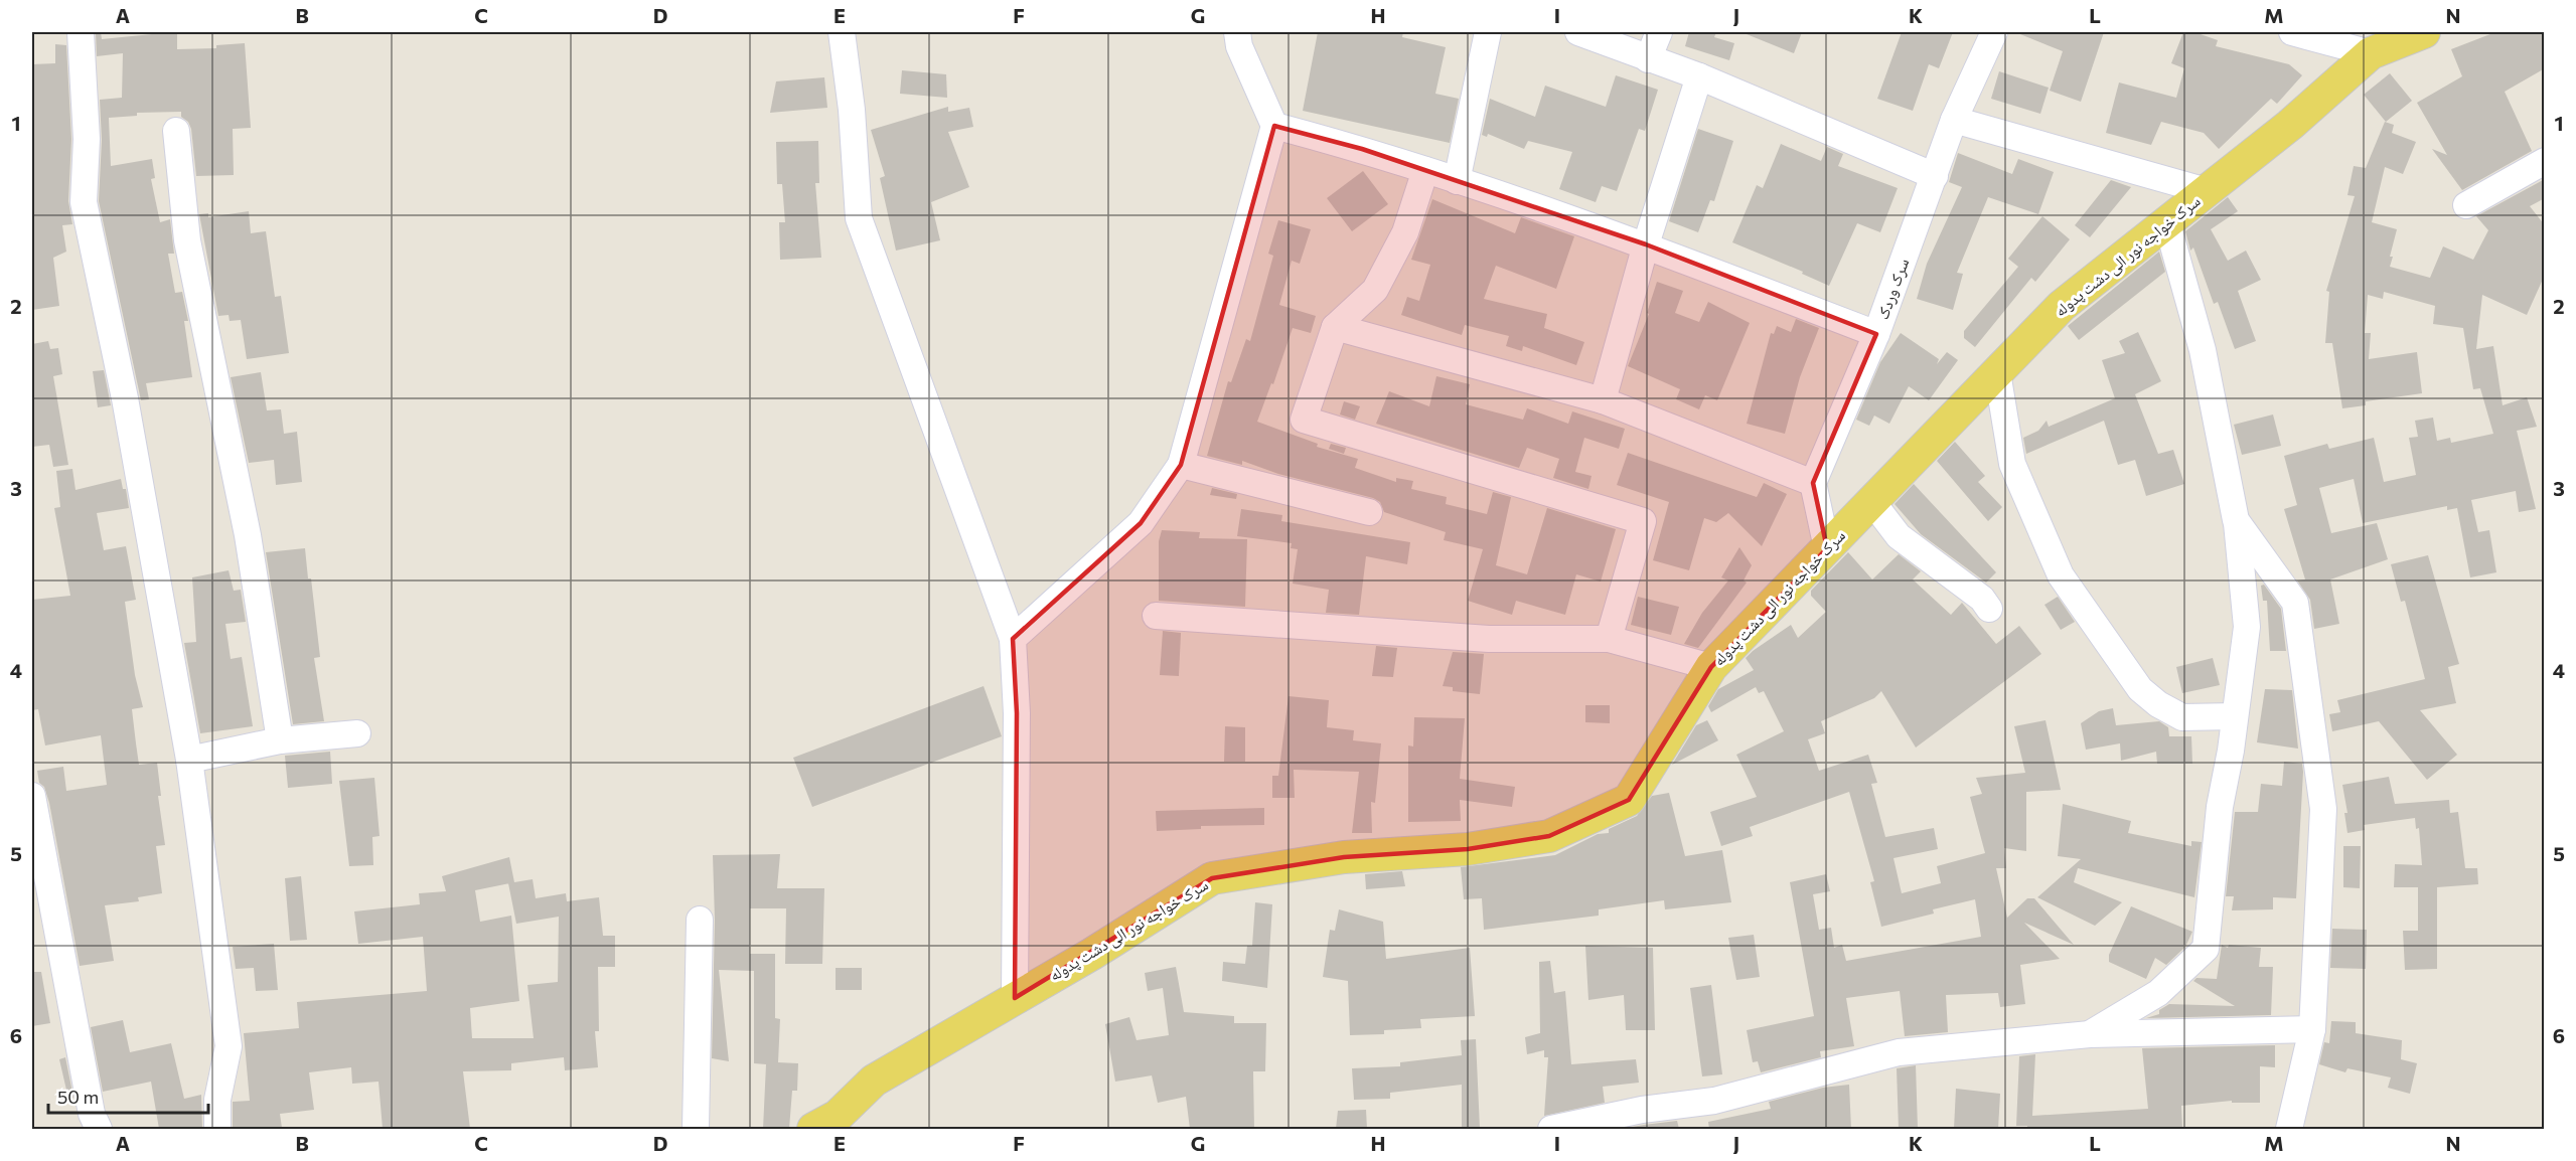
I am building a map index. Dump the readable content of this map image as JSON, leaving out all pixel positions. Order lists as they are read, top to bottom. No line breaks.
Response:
{"streets":{"main road":["سرک خواجه نور الی دشت پدوله"],"street":["سرک وردک"]},"scale_bar":"50 m","grid":{"columns":["A","B","C","D","E","F","G","H","I","J","K","L","M","N"],"rows":["1","2","3","4","5","6"]}}
